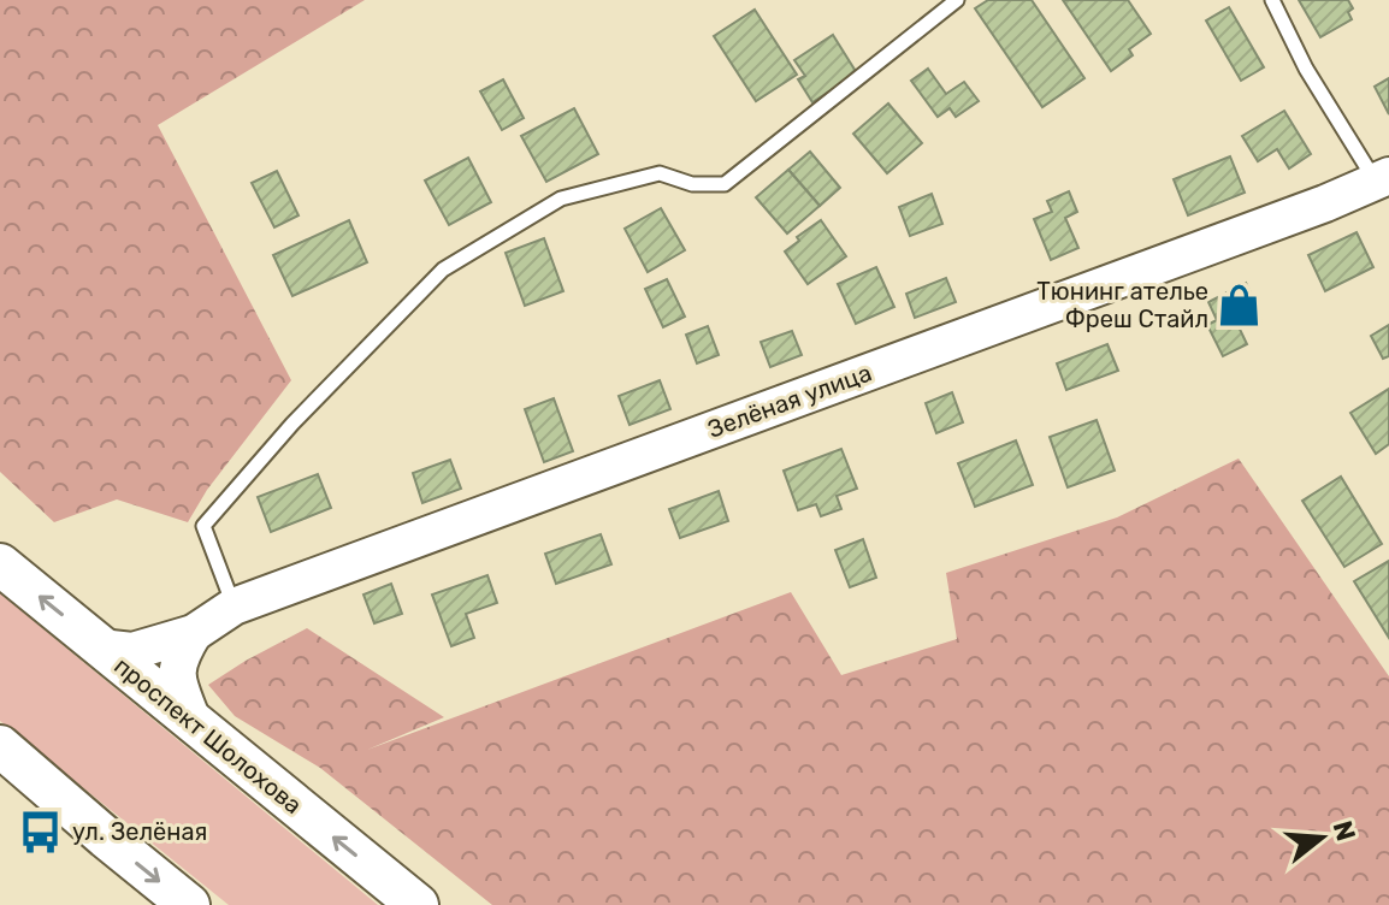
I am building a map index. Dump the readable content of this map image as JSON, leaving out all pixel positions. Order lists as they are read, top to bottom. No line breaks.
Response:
{"streets":{"main road":["проспект Шолохова"],"street":["Зелёная улица"]},"crossings":[["Зелёная улица","проспект Шолохова"]],"one_way":["проспект Шолохова"],"places":{"shop":["Тюнинг ателье Фреш Стайл"],"bus stop":["ул. Зелёная"]},"north":"right"}
